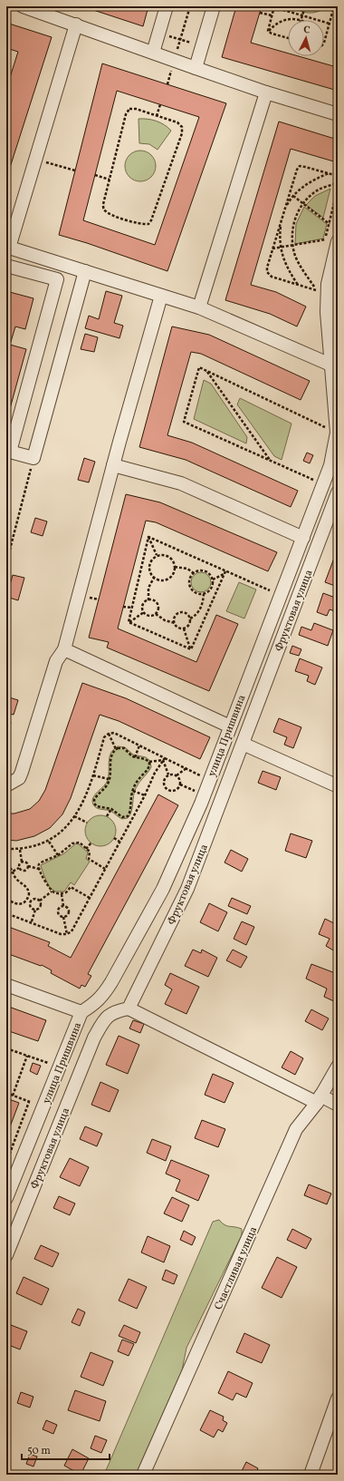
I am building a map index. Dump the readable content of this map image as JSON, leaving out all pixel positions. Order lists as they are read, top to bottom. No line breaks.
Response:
{"streets":{"street":["Фруктовая улица","улица Пришвина","Счастливая улица"]},"scale_bar":"50 m","north":"top"}
